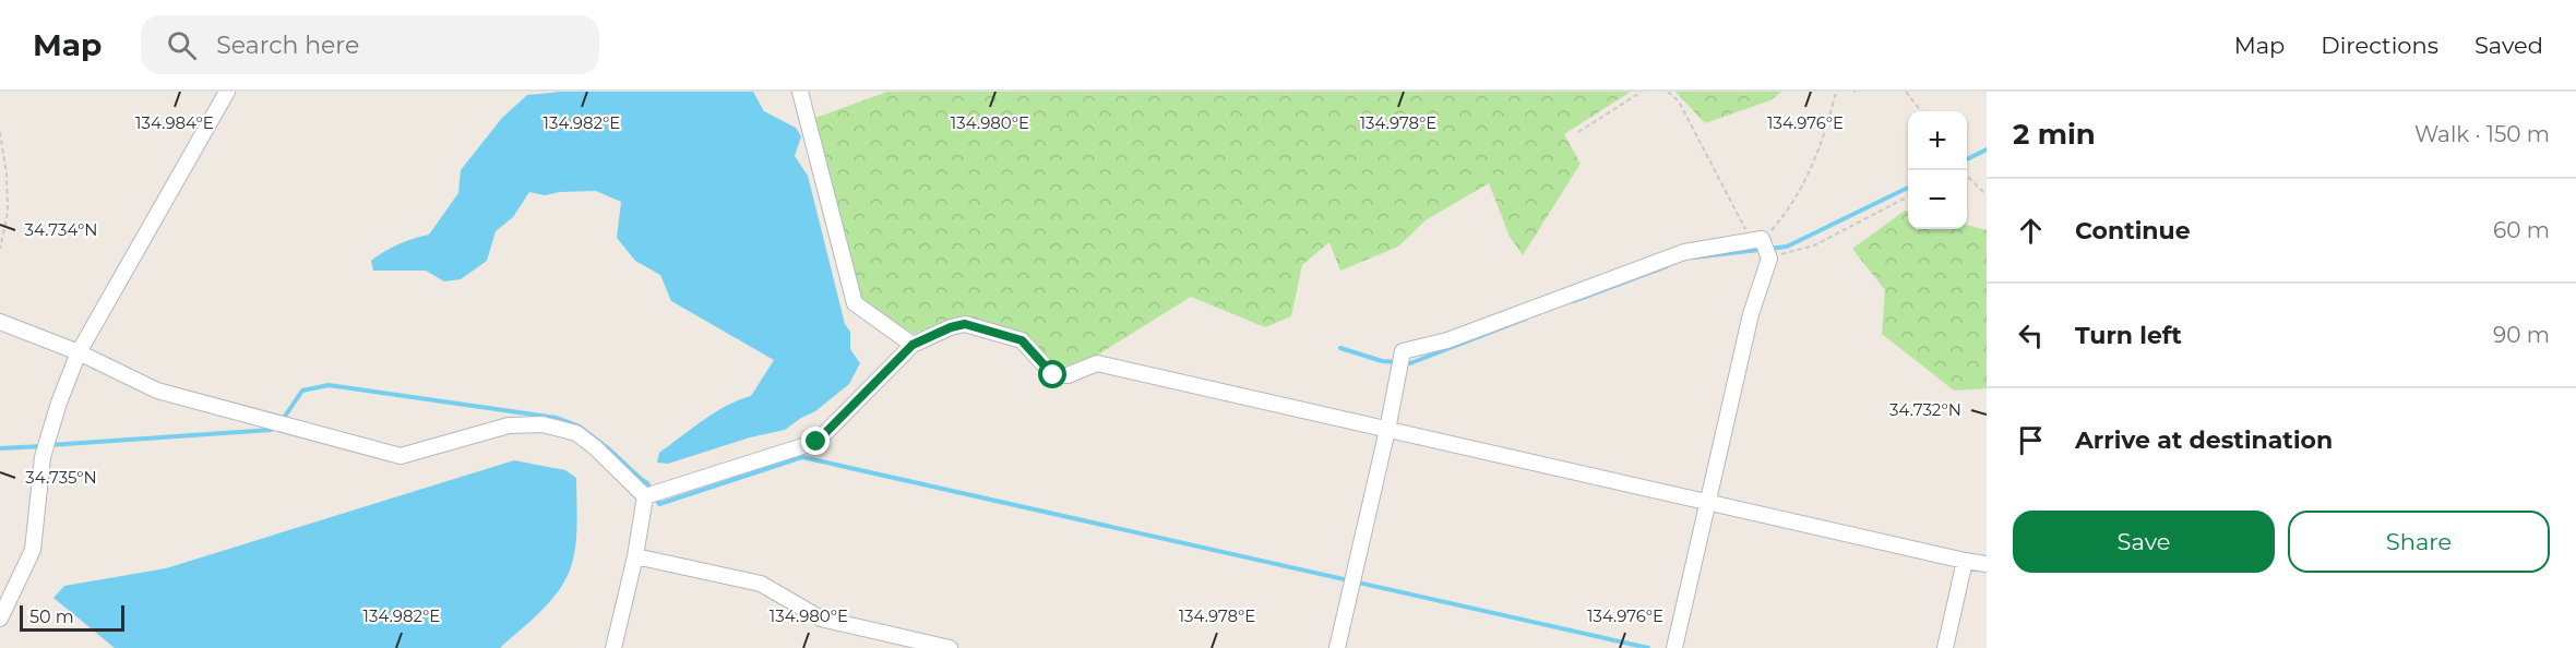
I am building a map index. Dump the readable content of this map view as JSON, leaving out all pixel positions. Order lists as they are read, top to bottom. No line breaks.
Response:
{"scale_bar":"50 m","page":{"header":"Map","search":"Search here","nav":["Map","Directions","Saved"],"heading":["2 min","Walk · 150 m"],"map_buttons":["+","−"],"list":[["Continue","60 m"],["Turn left","90 m"],"Arrive at destination"],"buttons":["Save","Share"],"scale":"50 m"},"coordinates":["134.984°E","134.978°E","134.982°E","134.980°E","134.976°E","34.734°N","34.732°N","34.735°N"]}
